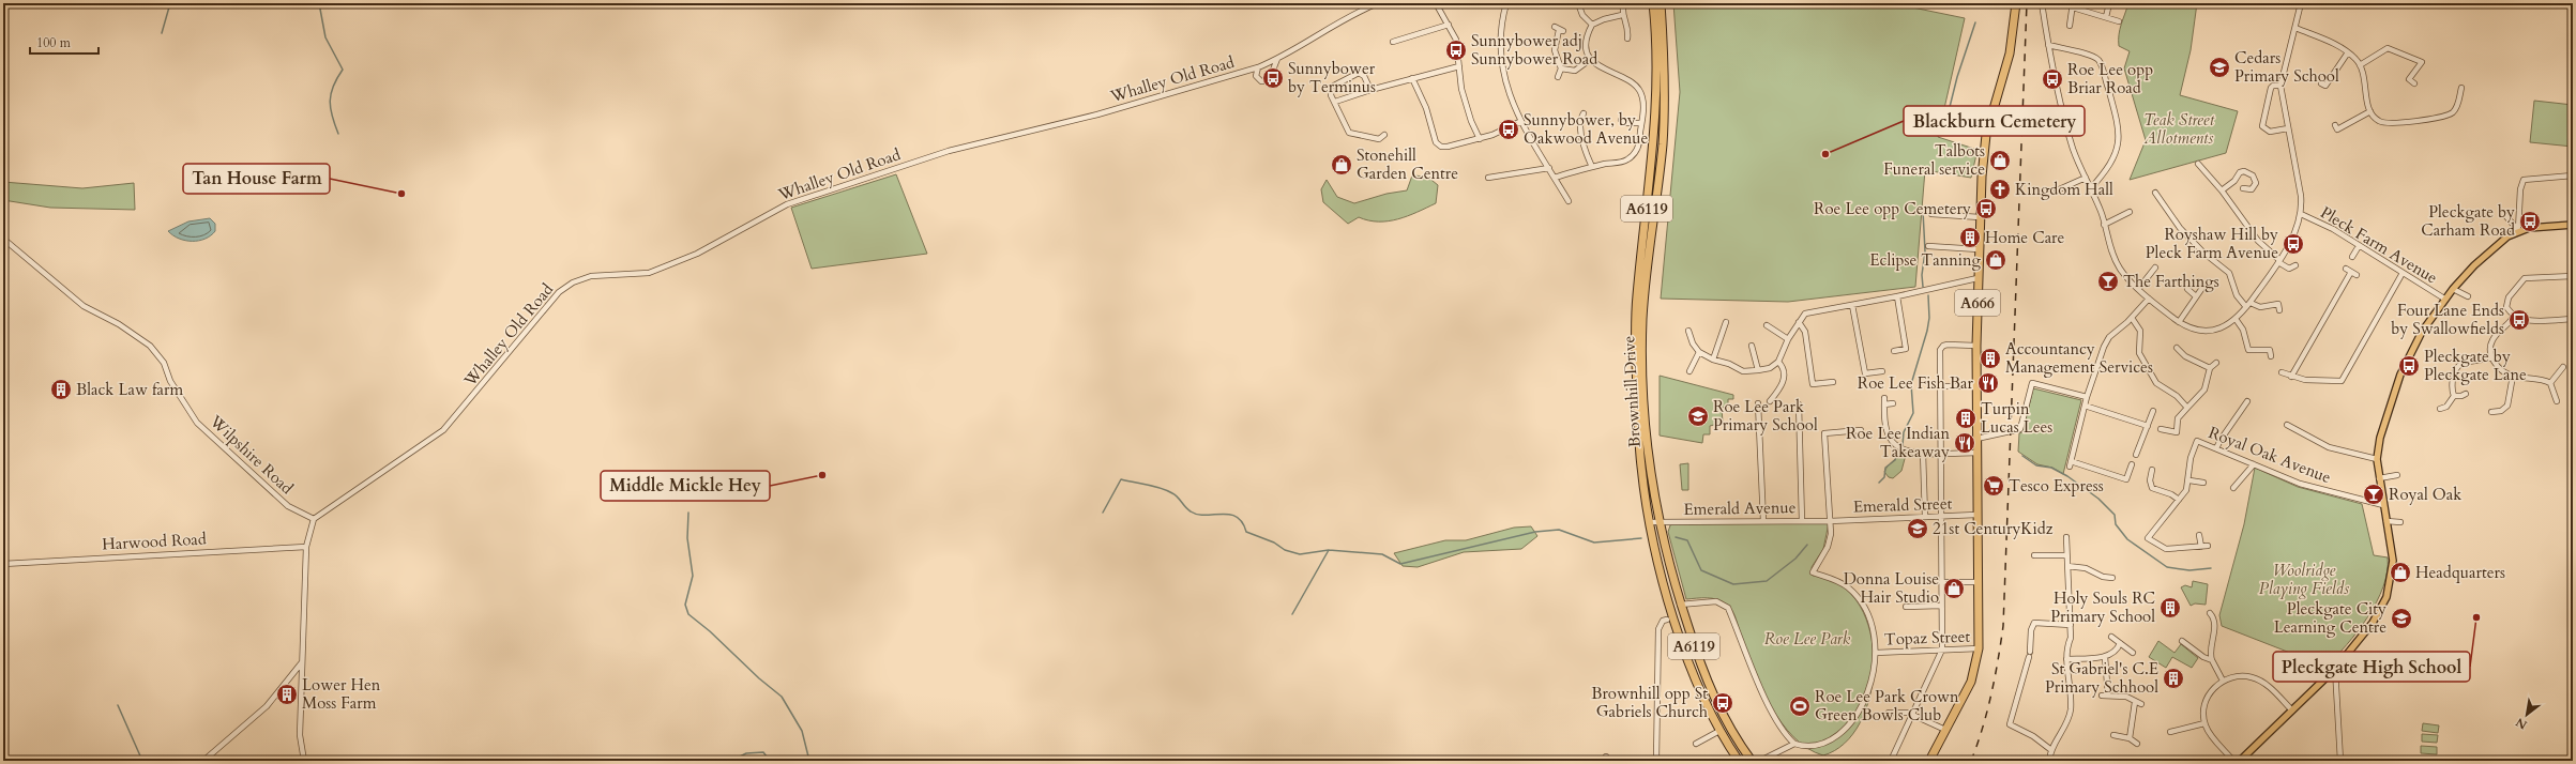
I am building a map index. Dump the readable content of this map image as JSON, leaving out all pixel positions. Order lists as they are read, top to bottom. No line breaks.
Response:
{"streets":{"highway":["A6119","A666","Brownhill Drive"],"street":["Whalley Old Road","Pleck Farm Avenue","Wilpshire Road","Royal Oak Avenue","Emerald Street","Emerald Avenue","Harwood Road","Topaz Street"]},"crossings":[["Whalley Old Road","Wilpshire Road"],["A666","Emerald Street"],["A666","Topaz Street"],["Brownhill Drive","Emerald Avenue"],["Emerald Street","Emerald Avenue"]],"parks":["Teak Street Allotments","Woolridge Playing Fields","Roe Lee Park"],"places":{"bus stop":["Sunnybower adj Sunnybower Road","Sunnybower by Terminus","Roe Lee opp Briar Road","Sunnybower, by Oakwood Avenue","Roe Lee opp Cemetery","Pleckgate by Carham Road","Royshaw Hill by Pleck Farm Avenue","Four Lane Ends by Swallowfields","Pleckgate by Pleckgate Lane","Brownhill opp St Gabriels Church"],"school or university":["Cedars Primary School","Roe Lee Park Primary School","21st CenturyKidz","Pleckgate City Learning Centre"],"other":["Blackburn Cemetery","Tan House Farm","Middle Mickle Hey","Pleckgate High School"],"shop":["Talbots Funeral service","Stonehill Garden Centre","Eclipse Tanning","Headquarters","Donna Louise Hair Studio"],"church":["Kingdom Hall"],"building":["Home Care","Accountancy Management Services","Black Law farm","Turpin Lucas Lees","Holy Souls RC Primary School","St Gabriel's C.E Primary Schhool","Lower Hen Moss Farm"],"bar":["The Farthings","Royal Oak"],"restaurant":["Roe Lee Fish Bar","Roe Lee Indian Takeaway"],"supermarket":["Tesco Express"],"sports":["Roe Lee Park Crown Green Bowls Club"]},"scale_bar":"100 m","north":"bottom left"}
